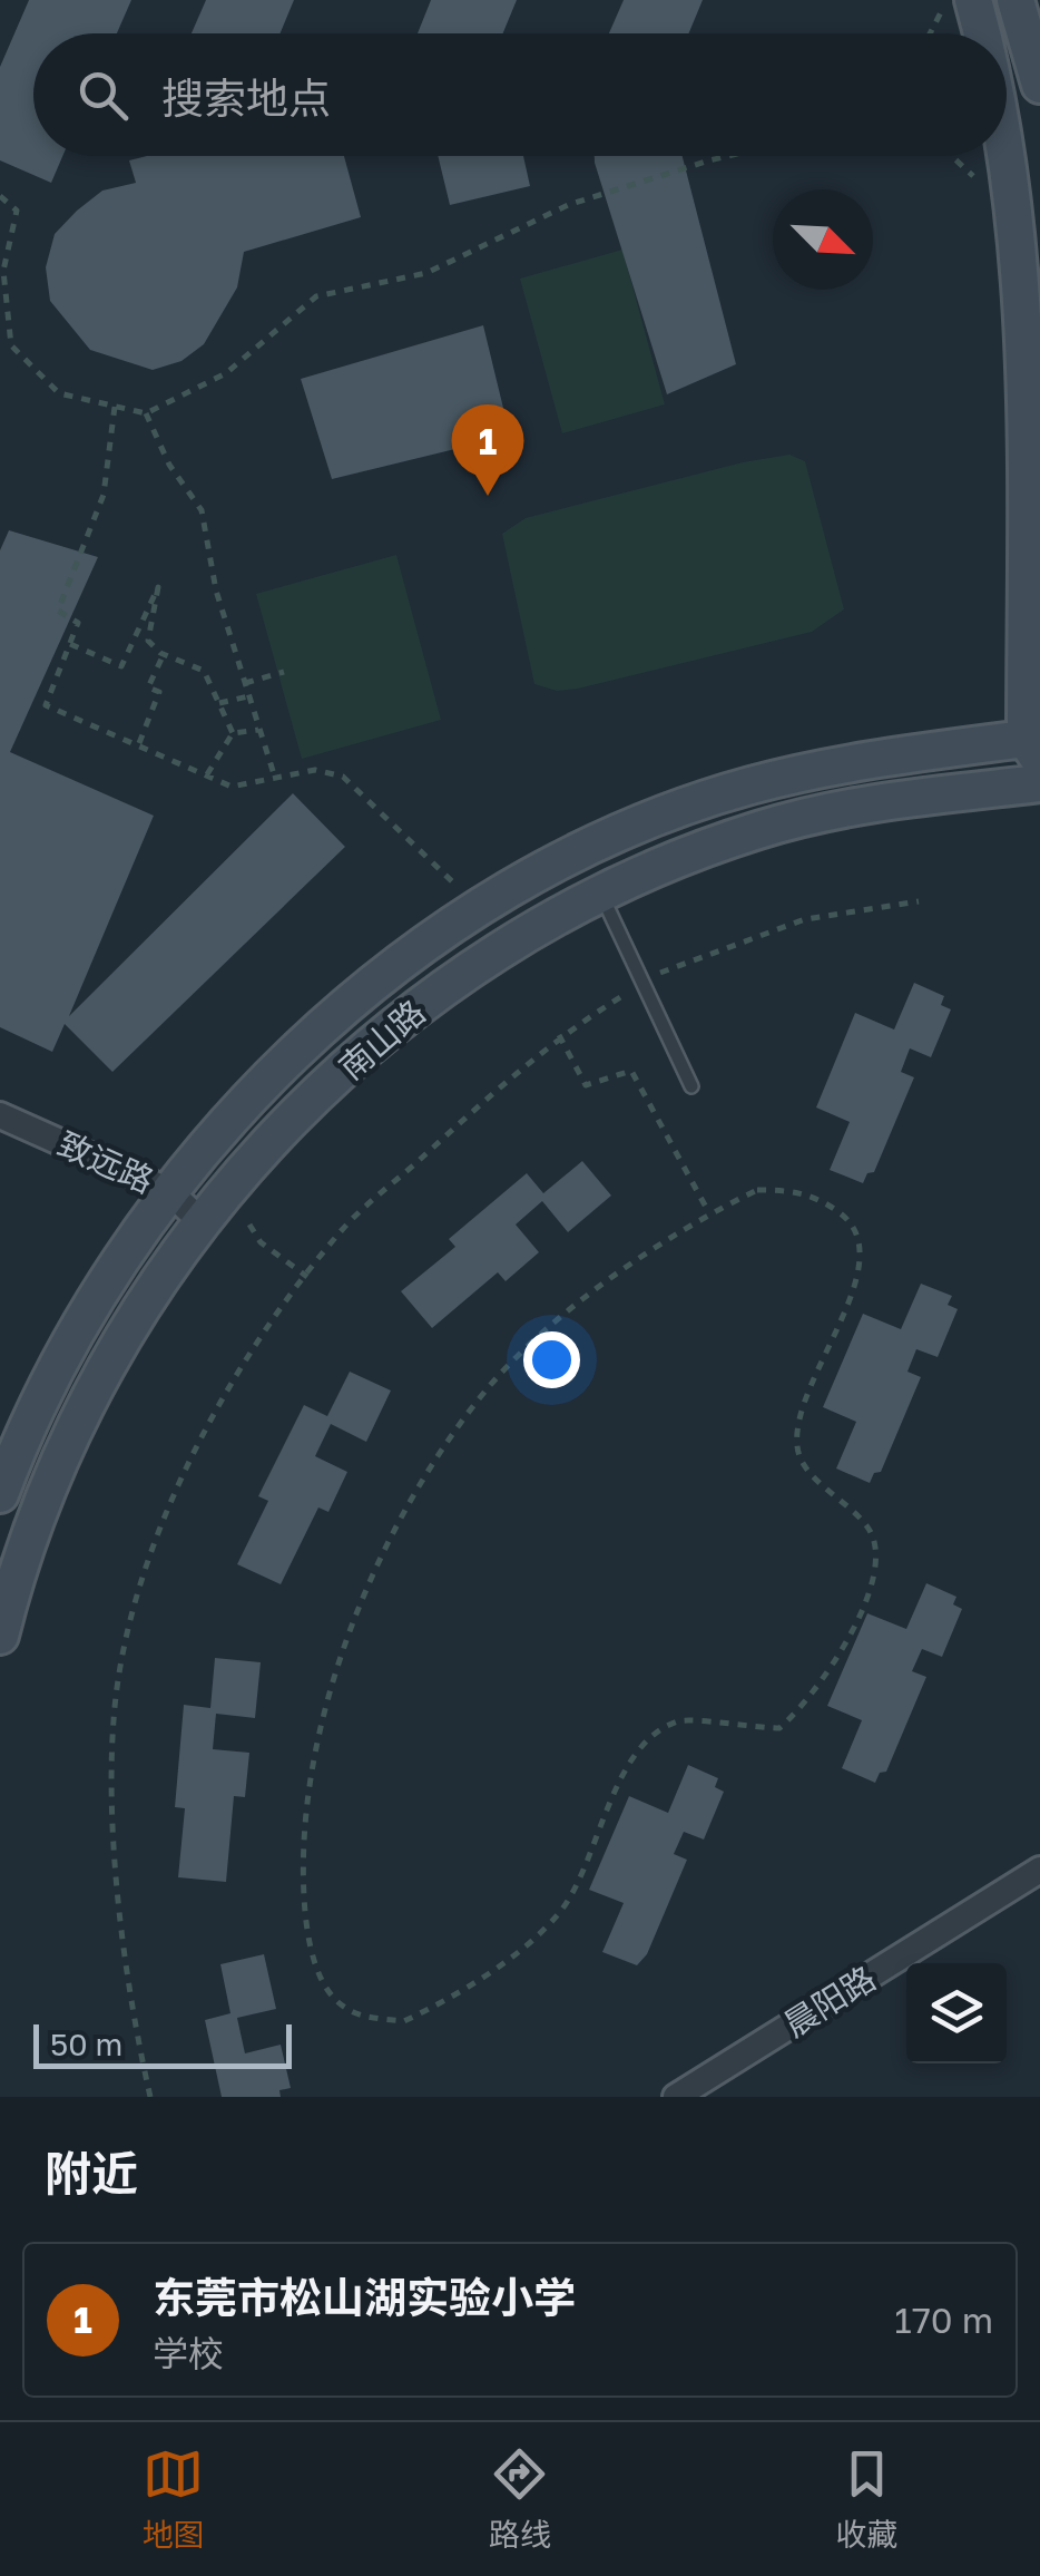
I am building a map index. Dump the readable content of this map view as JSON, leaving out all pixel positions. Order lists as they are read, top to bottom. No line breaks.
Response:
{"streets":{"main road":["南山路"],"street":["致远路","晨阳路"]},"crossings":[["南山路","致远路"]],"scale_bar":"50 m","north":"bottom right","page":{"search":"搜索地点","pins":"1","scale":"50 m","heading":"附近","list":[{"mark":"1","name":"东莞市松山湖实验小学","note":"学校","value":"170 m"}],"nav":["地图","路线","收藏"]}}
